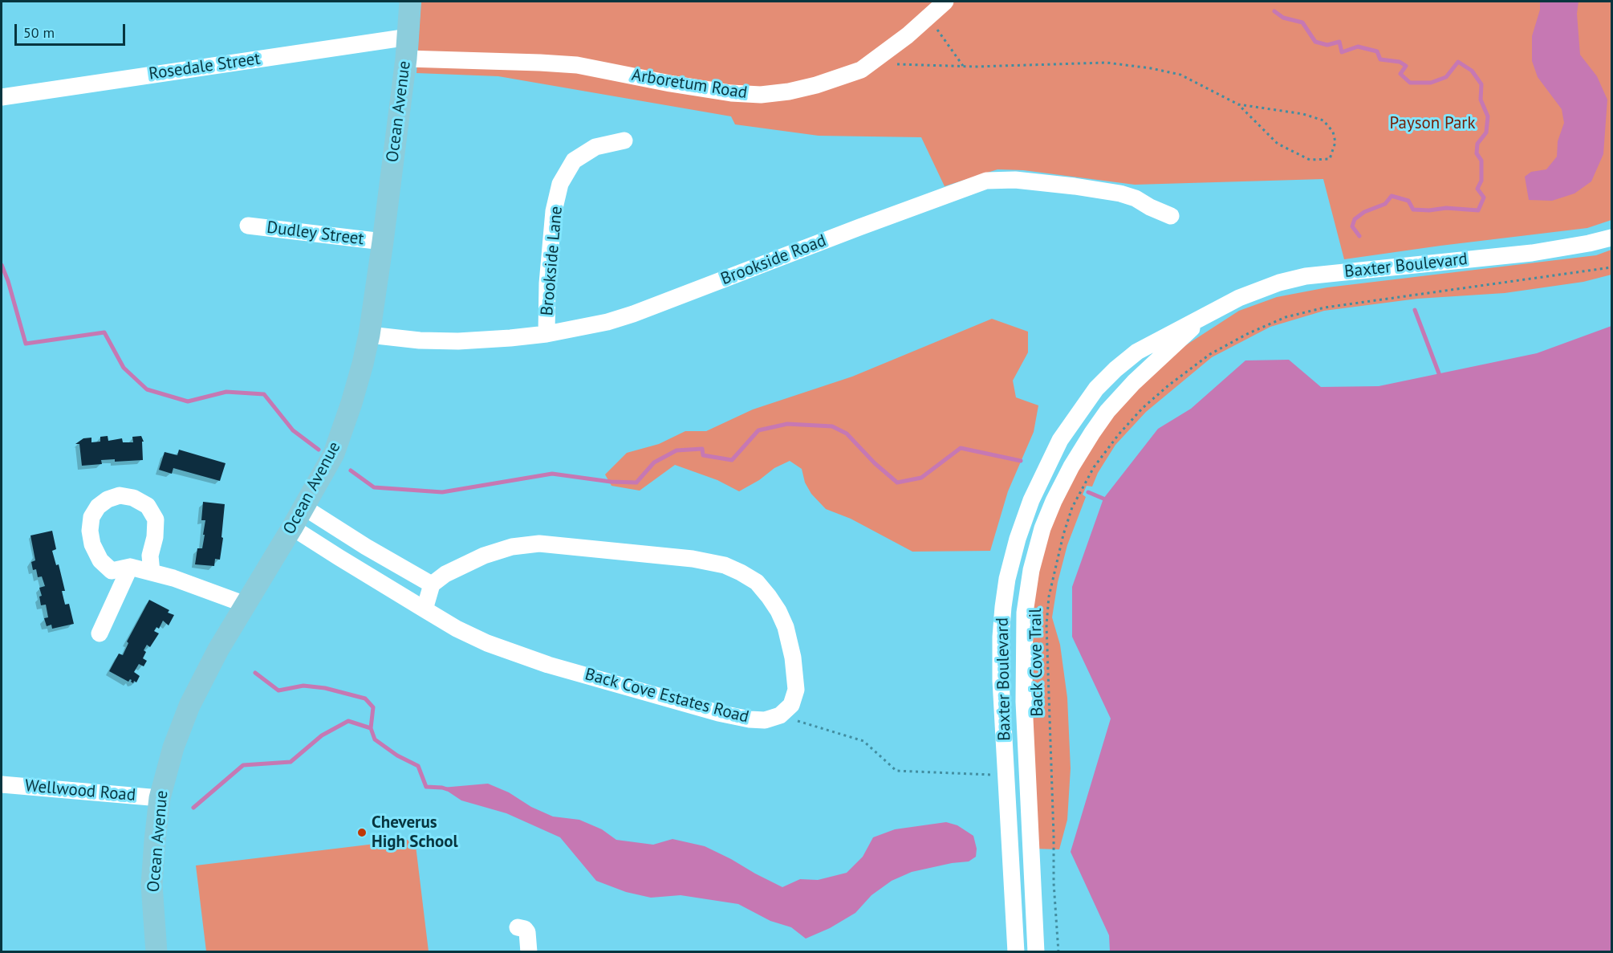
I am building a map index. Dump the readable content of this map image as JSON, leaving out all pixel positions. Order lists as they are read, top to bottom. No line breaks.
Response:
{"streets":{"main road":["Ocean Avenue"],"street":["Rosedale Street","Arboretum Road","Dudley Street","Brookside Road","Brookside Lane","Baxter Boulevard","Back Cove Estates Road","Wellwood Road"],"path":["Back Cove Trail"]},"crossings":[["Rosedale Street","Ocean Avenue"],["Arboretum Road","Ocean Avenue"],["Ocean Avenue","Dudley Street"],["Ocean Avenue","Brookside Road"],["Ocean Avenue","Back Cove Estates Road"],["Ocean Avenue","Wellwood Road"],["Brookside Road","Brookside Lane"]],"parks":["Payson Park"],"places":["Cheverus High School"],"scale_bar":"50 m"}
